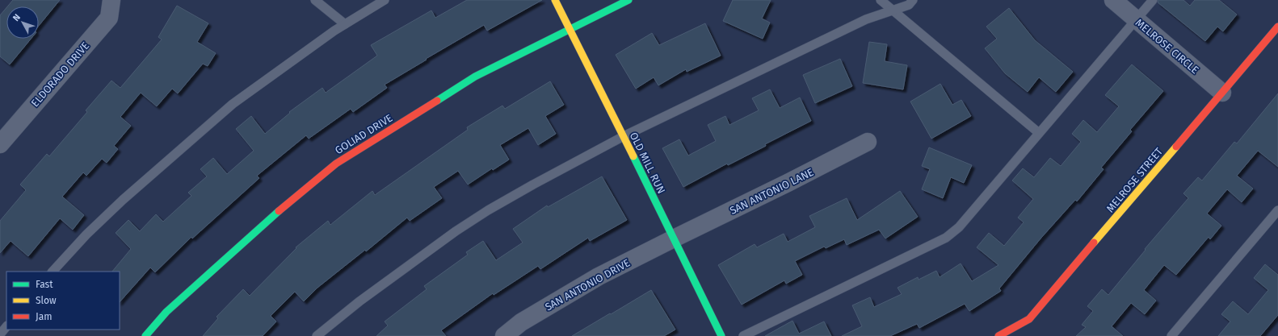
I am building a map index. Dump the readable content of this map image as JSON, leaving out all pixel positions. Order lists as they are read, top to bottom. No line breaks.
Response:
{"streets":{"street":["MELROSE CIRCLE","ELDORADO DRIVE","GOLIAD DRIVE","OLD MILL RUN","MELROSE STREET","SAN ANTONIO LANE","SAN ANTONIO DRIVE"]},"crossings":[["MELROSE CIRCLE","MELROSE STREET"],["GOLIAD DRIVE","OLD MILL RUN"],["OLD MILL RUN","SAN ANTONIO LANE"],["OLD MILL RUN","SAN ANTONIO DRIVE"],["SAN ANTONIO LANE","SAN ANTONIO DRIVE"]],"legend":["Fast","Slow","Jam"],"north":"top left"}
